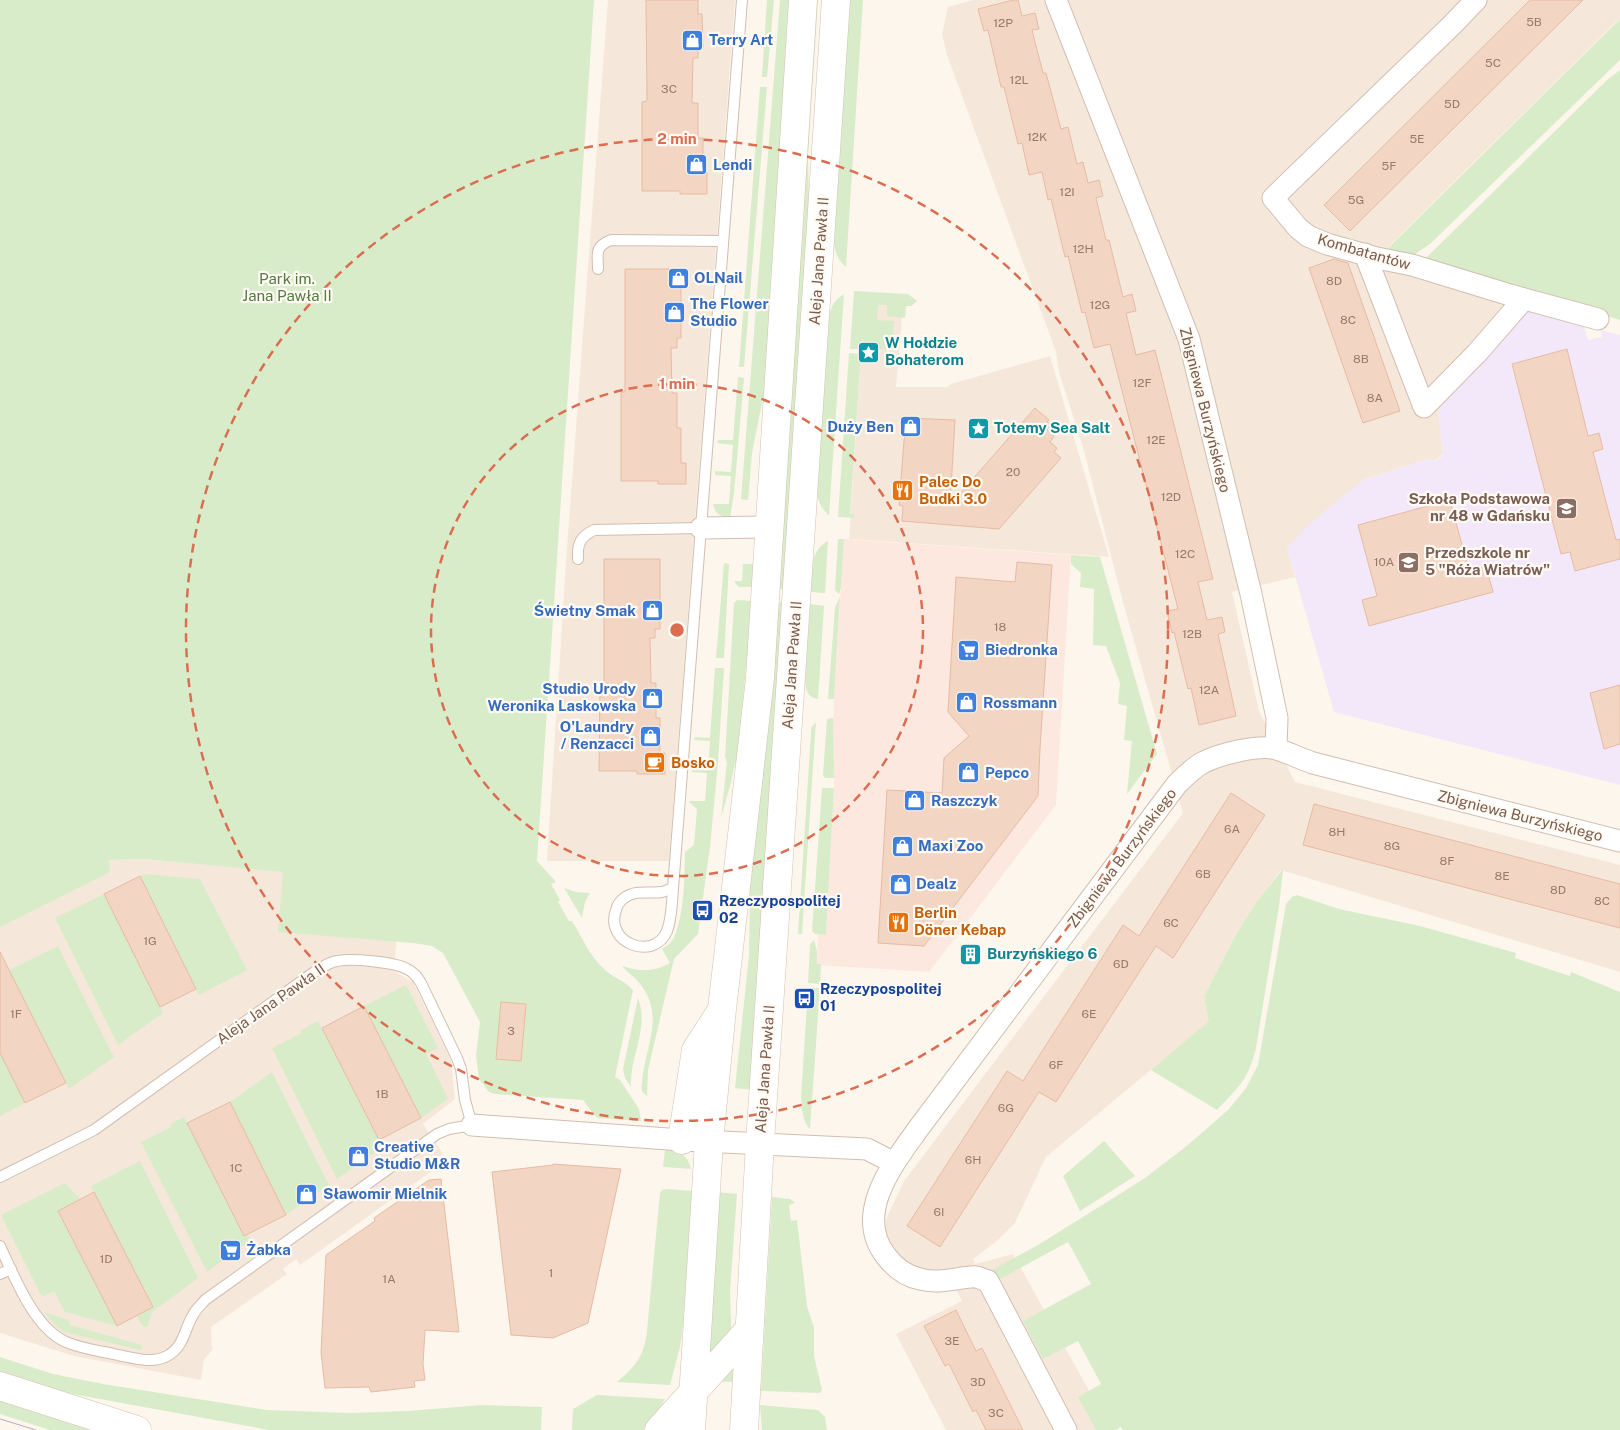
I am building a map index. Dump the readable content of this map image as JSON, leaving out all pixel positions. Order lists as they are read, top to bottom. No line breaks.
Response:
{"streets":{"main road":["Aleja Jana Pawła II"],"street":["Kombatantów","Zbigniewa Burzyńskiego"]},"parks":["Park im. Jana Pawła II"],"places":{"shop":["Terry Art","Lendi","OLNail","The Flower Studio","Duży Ben","Świetny Smak","Studio Urody Weronika Laskowska","Rossmann","O'Laundry / Renzacci","Pepco","Raszczyk","Maxi Zoo","Dealz","Creative Studio M&R","Sławomir Mielnik"],"place":["W Hołdzie Bohaterom","Totemy Sea Salt"],"restaurant":["Palec Do Budki 3.0","Berlin Döner Kebap"],"school or university":["Szkoła Podstawowa nr 48 w Gdańsku","Przedszkole nr 5 \"Róża Wiatrów\""],"supermarket":["Biedronka","Żabka"],"cafe":["Bosko"],"bus stop":["Rzeczypospolitej 02","Rzeczypospolitej 01"],"building":["Burzyńskiego 6"]},"house_numbers":["5B","12P","5C","12L","3C","5D","12K","5E","5F","12I","5G","12H","8D","12G","8C","8B","12F","8A","12E","20","12D","12C","10A","18","12B","12A","6A","8H","8G","8F","6B","8E","8D","8C","6C","1G","6D","1F","6E","3","6F","1B","6G","6H","1C","6I","1D","1","1A","3E","3D","3C"],"rings":["2 min","1 min"]}
